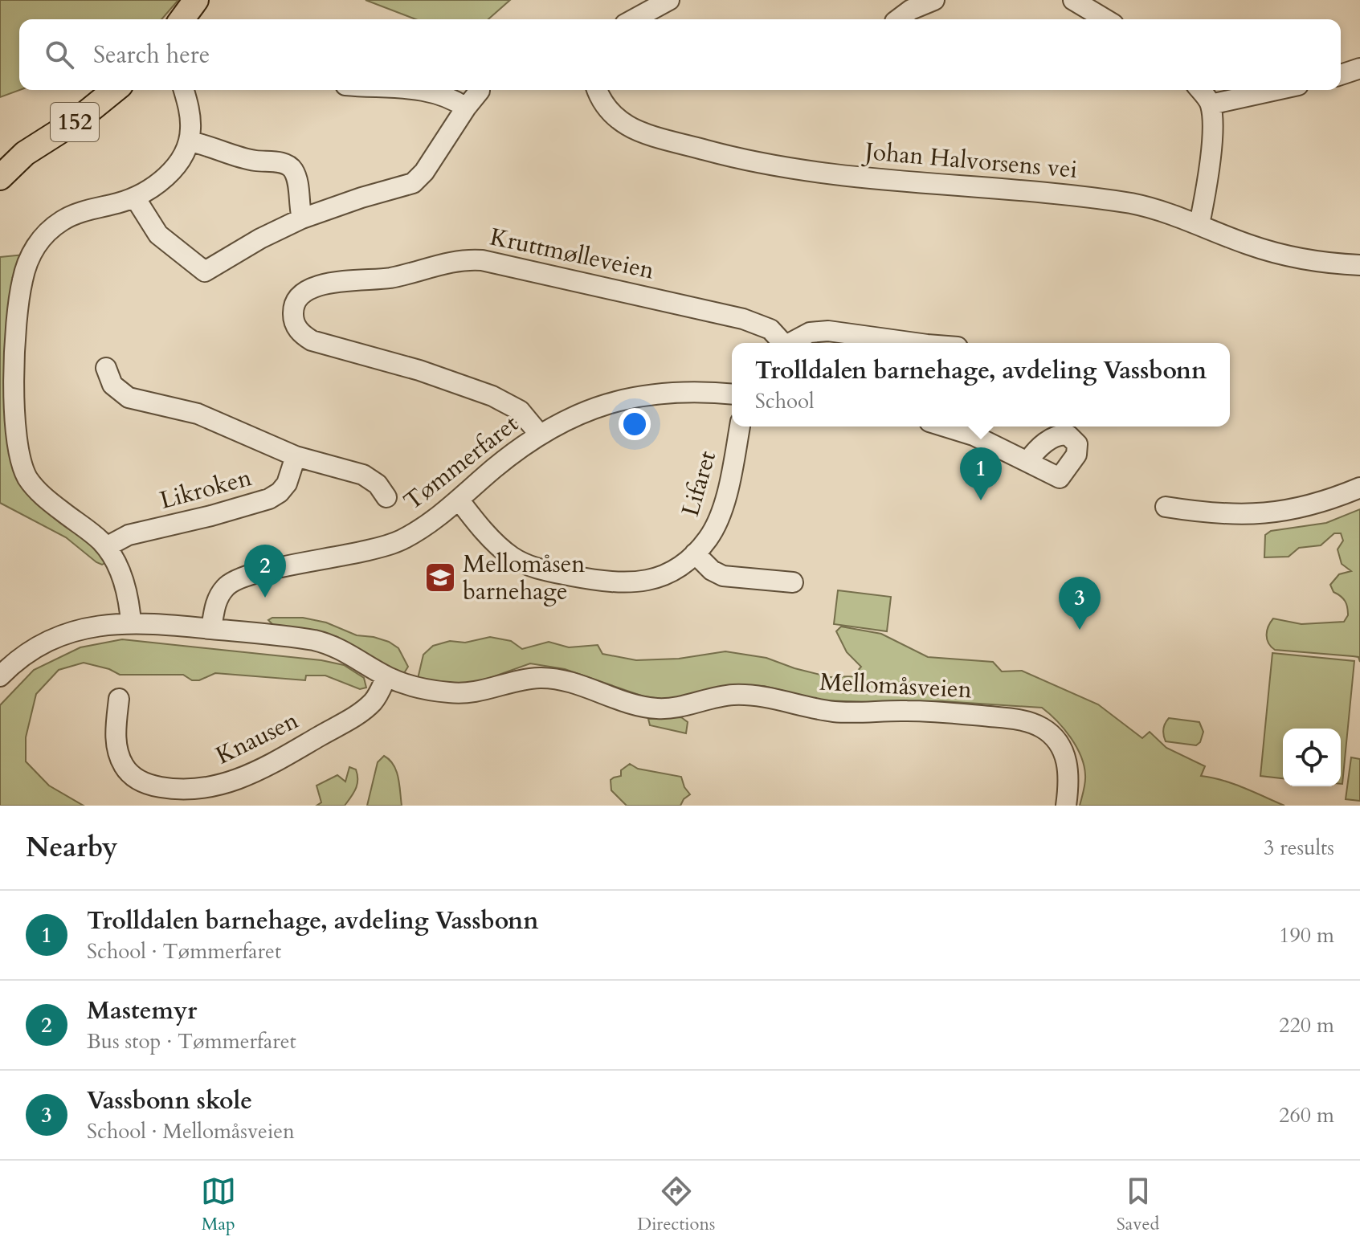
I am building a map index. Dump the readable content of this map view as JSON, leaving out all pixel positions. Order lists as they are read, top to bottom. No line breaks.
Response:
{"streets":{"main road":["152"],"street":["Johan Halvorsens vei","Kruttmølleveien","Tømmerfaret","Lifaret","Likroken","Mellomåsveien","Knausen"]},"crossings":[["Kruttmølleveien","Tømmerfaret"],["Tømmerfaret","Lifaret"],["Tømmerfaret","Mellomåsveien"],["Mellomåsveien","Knausen"]],"places":{"school or university":["Mellomåsen barnehage"]},"page":{"search":"Search here","popup":["Trolldalen barnehage, avdeling Vassbonn","School"],"pins":["1","2","3"],"heading":["Nearby","3 results"],"list":[{"mark":"1","name":"Trolldalen barnehage, avdeling Vassbonn","note":"School · Tømmerfaret","value":"190 m"},{"mark":"2","name":"Mastemyr","note":"Bus stop · Tømmerfaret","value":"220 m"},{"mark":"3","name":"Vassbonn skole","note":"School · Mellomåsveien","value":"260 m"}],"nav":["Map","Directions","Saved"]}}
